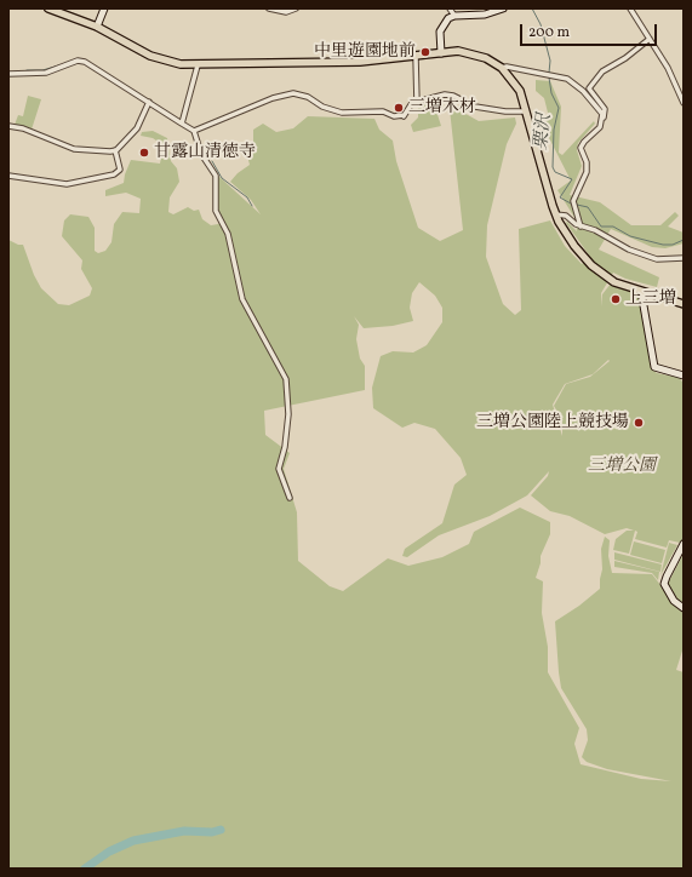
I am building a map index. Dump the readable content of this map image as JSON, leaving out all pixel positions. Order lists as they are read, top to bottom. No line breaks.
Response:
{"water":["栗沢"],"parks":["三増公園"],"places":["中里遊園地前","三増木材","甘露山清徳寺","上三増","三増公園陸上競技場"],"scale_bar":"200 m"}
